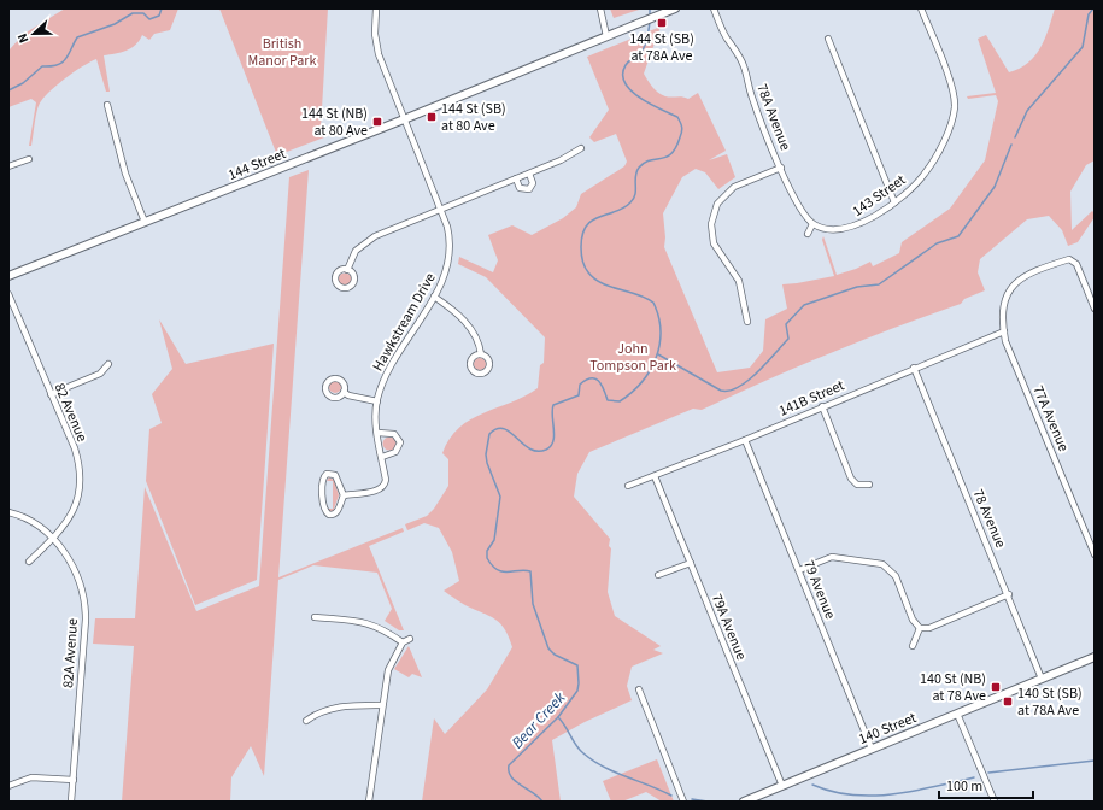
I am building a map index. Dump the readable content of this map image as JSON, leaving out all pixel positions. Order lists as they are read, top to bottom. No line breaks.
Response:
{"streets":{"main road":["144 Street","140 Street"],"street":["78A Avenue","143 Street","Hawkstream Drive","141B Street","82 Avenue","77A Avenue","78 Avenue","79 Avenue","79A Avenue","82A Avenue"]},"crossings":[["78A Avenue","143 Street"],["144 Street","Hawkstream Drive"],["141B Street","77A Avenue"],["141B Street","78 Avenue"],["141B Street","79 Avenue"],["141B Street","79A Avenue"],["82 Avenue","82A Avenue"],["78 Avenue","140 Street"],["79 Avenue","140 Street"],["79A Avenue","140 Street"]],"water":["Bear Creek"],"parks":["British Manor Park","John Tompson Park"],"places":{"transit":["144 St (SB) at 78A Ave","144 St (SB) at 80 Ave","144 St (NB) at 80 Ave","140 St (NB) at 78 Ave","140 St (SB) at 78A Ave"]},"scale_bar":"100 m","north":"left"}
